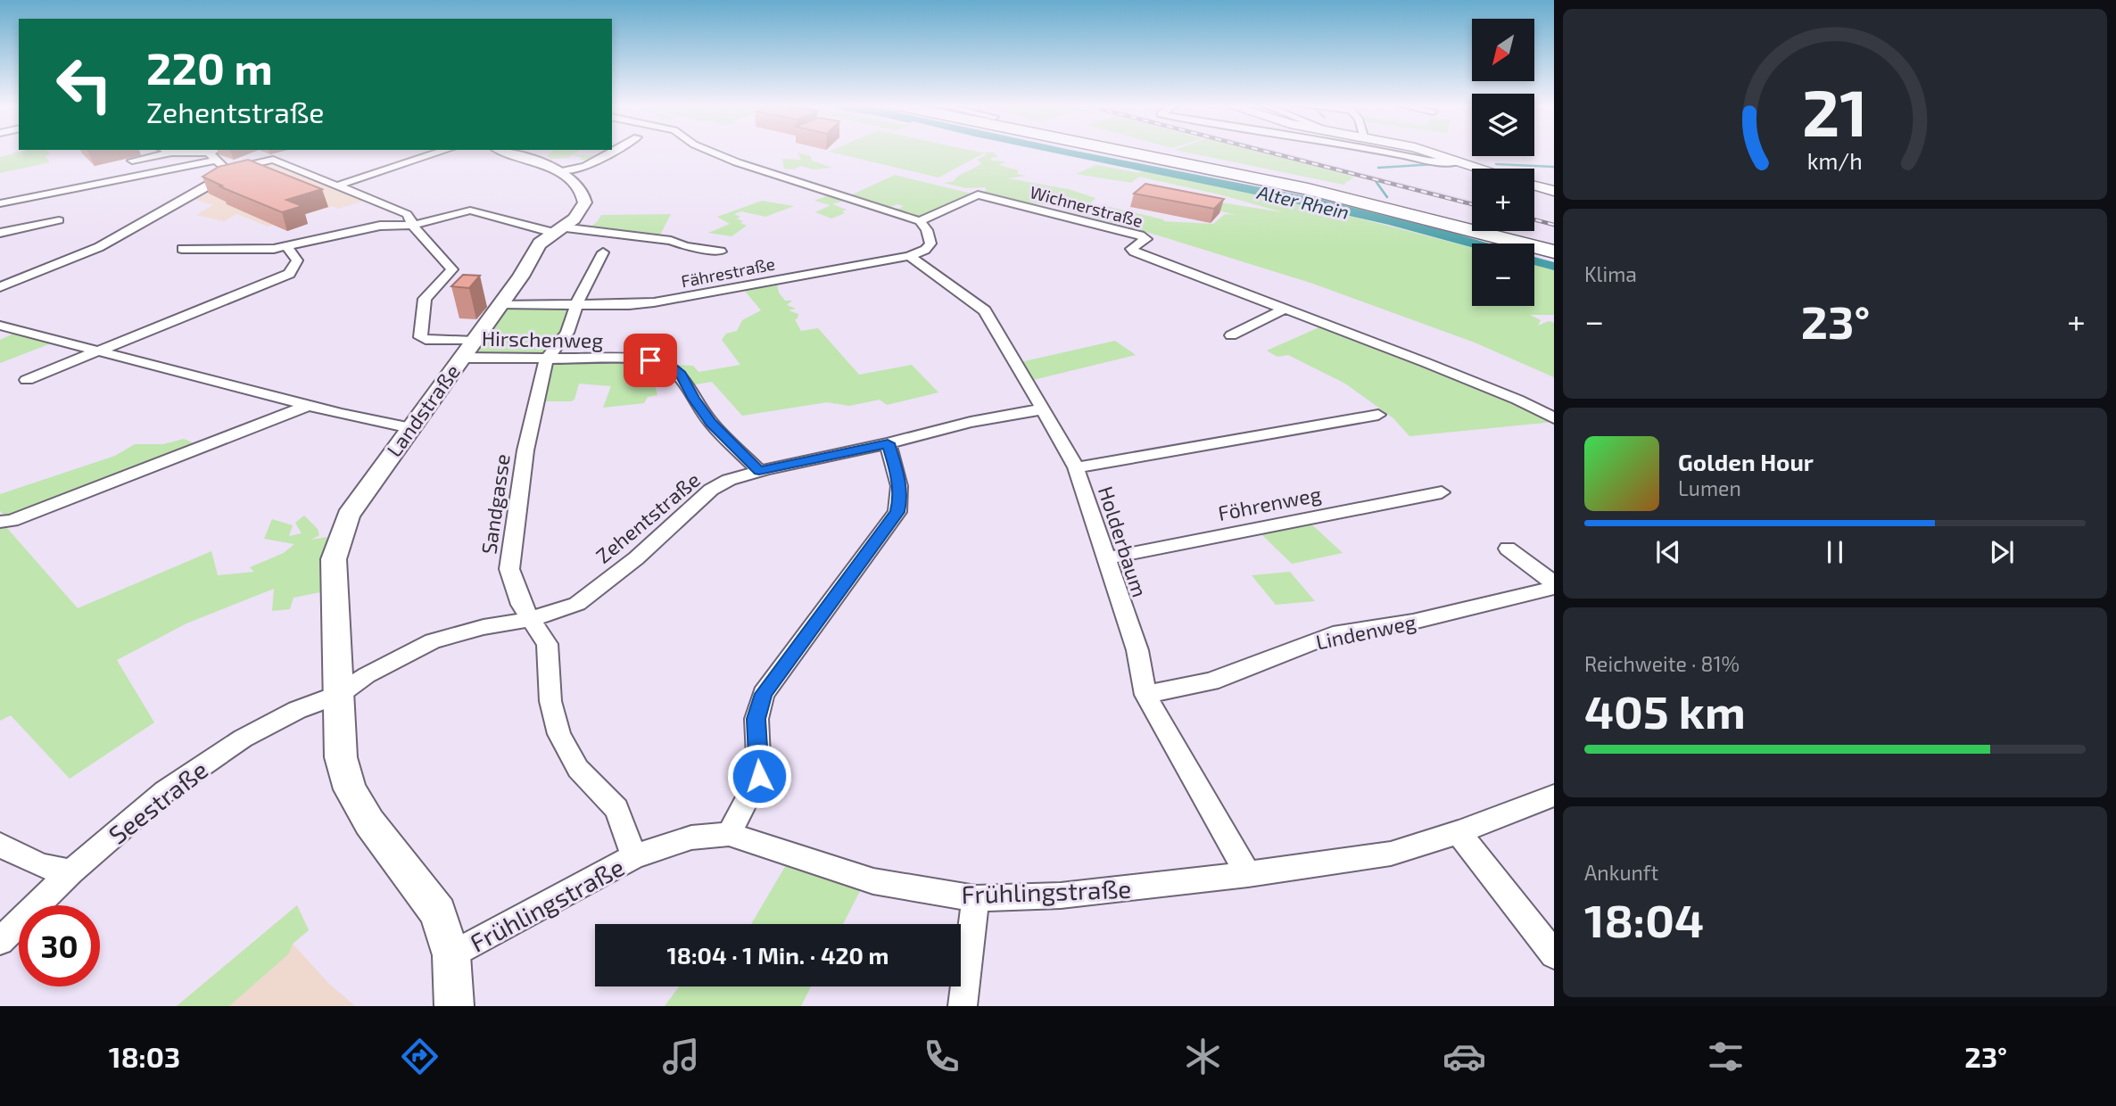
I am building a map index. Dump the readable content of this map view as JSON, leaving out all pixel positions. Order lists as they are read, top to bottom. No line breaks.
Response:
{"streets":{"main road":["Landstraße"],"street":["Wichnerstraße","Fährestraße","Hirschenweg","Föhrenweg","Sandgasse","Zehentstraße","Holderbaum","Lindenweg","Seestraße","Frühlingstraße"]},"crossings":[["Fährestraße","Landstraße"],["Fährestraße","Sandgasse"],["Fährestraße","Holderbaum"],["Hirschenweg","Landstraße"],["Hirschenweg","Sandgasse"],["Hirschenweg","Zehentstraße"],["Landstraße","Zehentstraße"],["Landstraße","Seestraße"],["Föhrenweg","Holderbaum"],["Sandgasse","Zehentstraße"],["Sandgasse","Frühlingstraße"],["Zehentstraße","Holderbaum"],["Zehentstraße","Seestraße"],["Holderbaum","Lindenweg"],["Holderbaum","Frühlingstraße"]],"water":["Alter Rhein"],"north":"bottom left","page":{"map_buttons":["+","−"],"turn":["220 m","Zehentstraße"],"tile":["Klima",["Reichweite · 81%","405 km"],["Ankunft","18:04"]],"heat":["−","23°","+"],"song":["Golden Hour","Lumen"],"limit":"30","trip":"18:04 · 1 Min. · 420 m","tabs":["18:03","23°"],"gauge":["21","km/h"]}}
